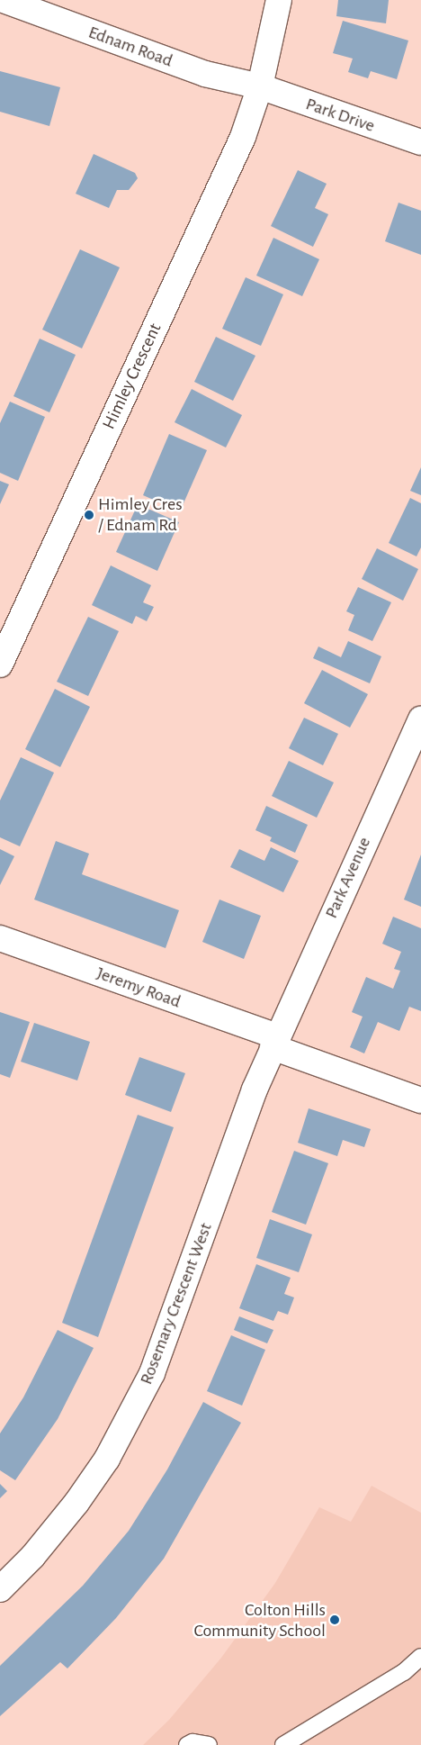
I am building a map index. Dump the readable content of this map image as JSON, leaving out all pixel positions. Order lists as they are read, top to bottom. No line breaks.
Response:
{"streets":{"street":["Ednam Road","Park Drive","Himley Crescent","Park Avenue","Jeremy Road","Rosemary Crescent West"]},"crossings":[["Ednam Road","Park Drive"],["Ednam Road","Himley Crescent"],["Park Drive","Himley Crescent"],["Park Avenue","Jeremy Road"],["Park Avenue","Rosemary Crescent West"],["Jeremy Road","Rosemary Crescent West"]],"places":["Himley Cres / Ednam Rd","Colton Hills Community School"]}
